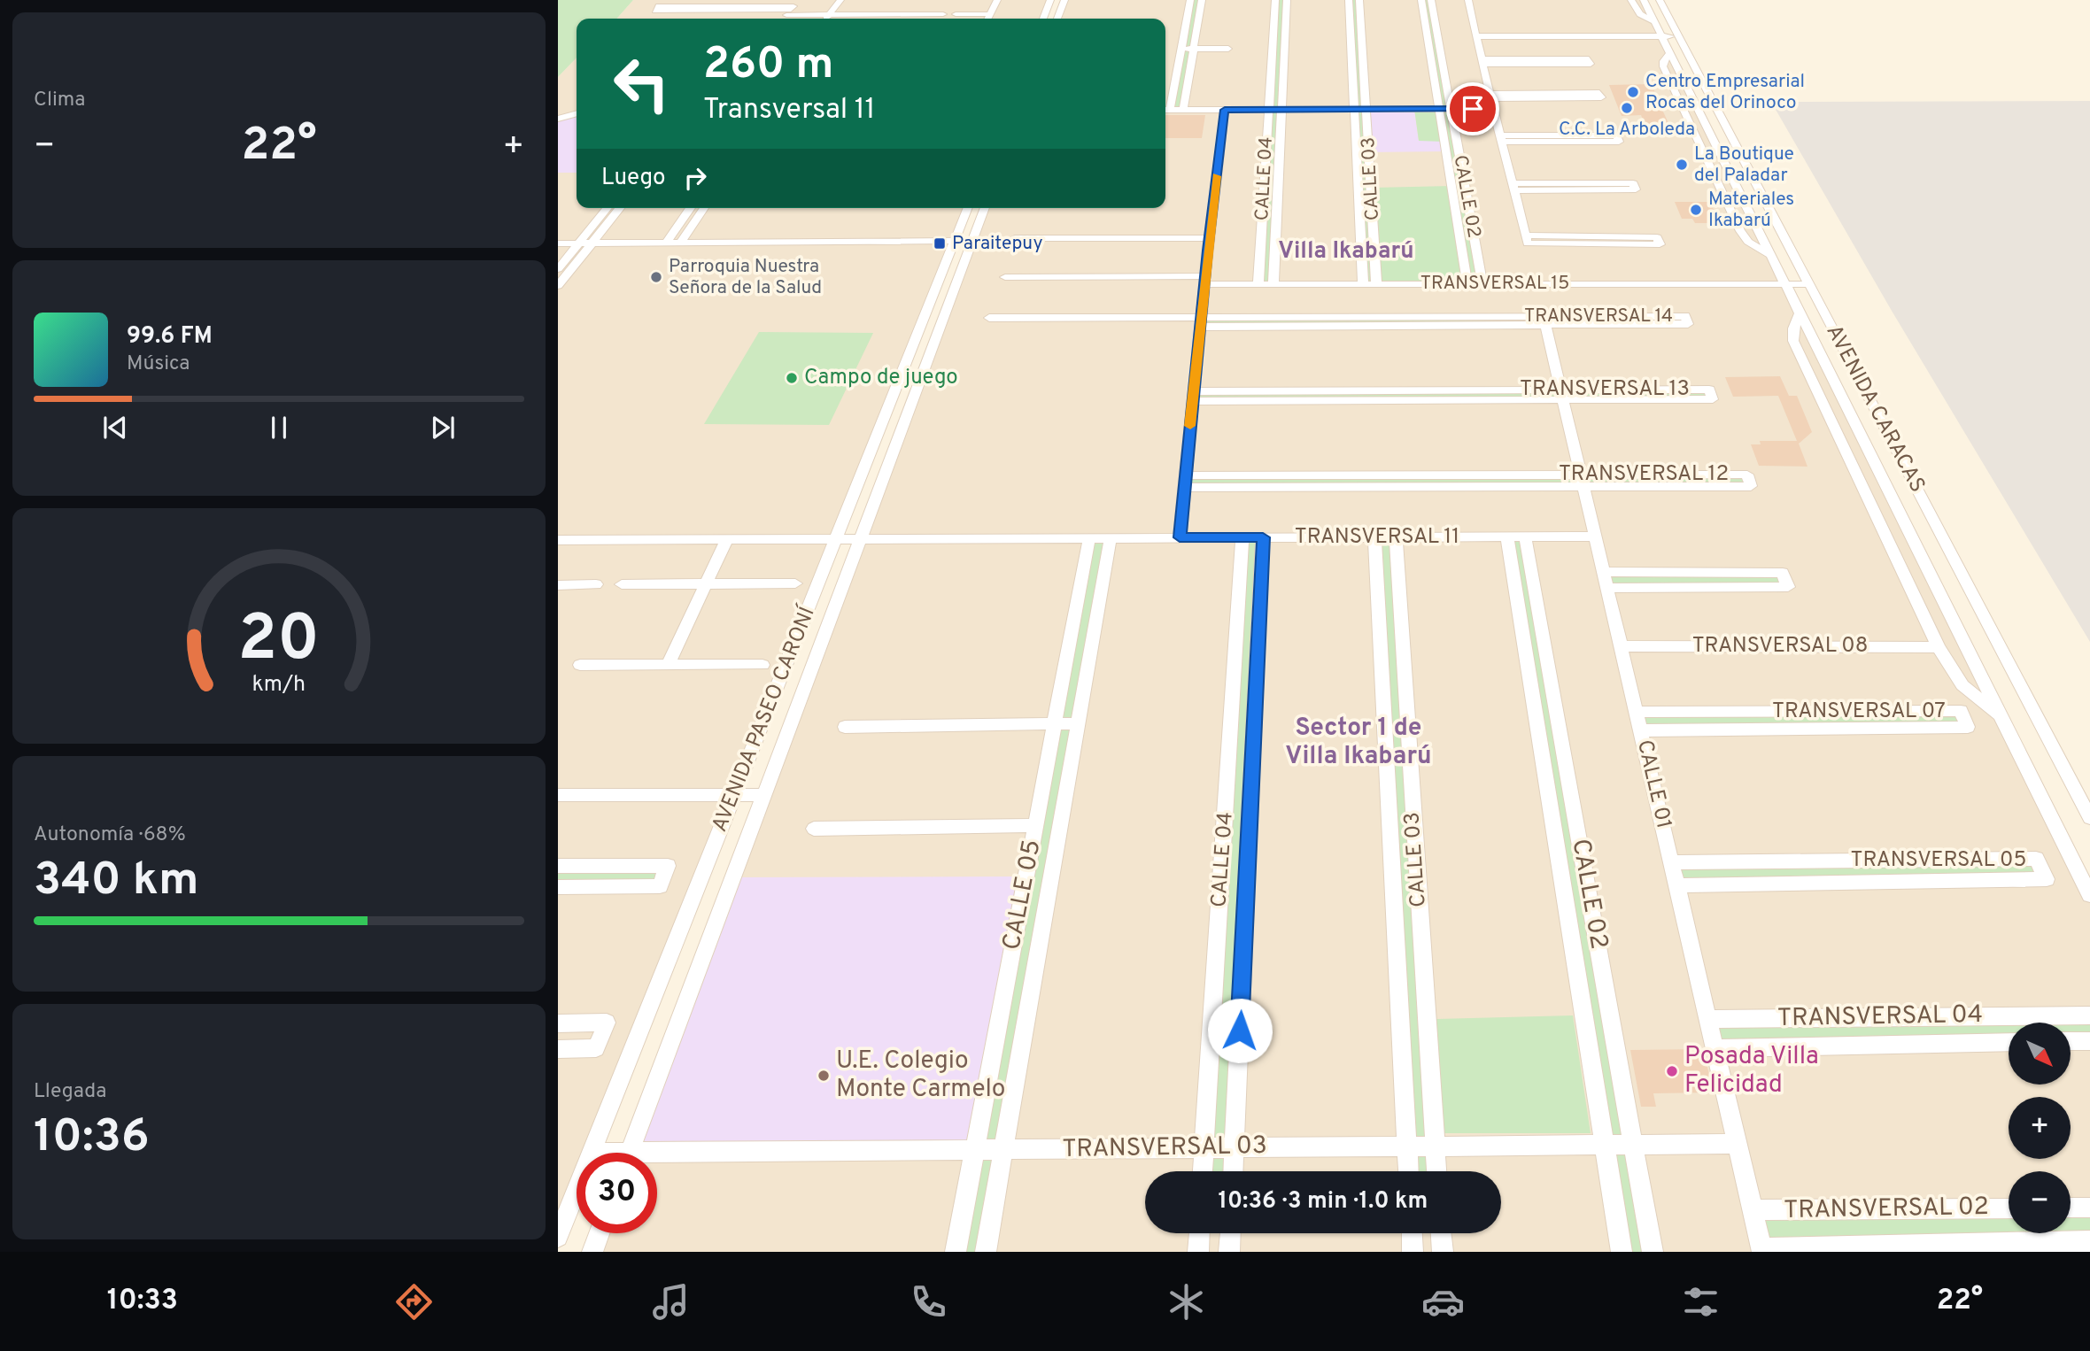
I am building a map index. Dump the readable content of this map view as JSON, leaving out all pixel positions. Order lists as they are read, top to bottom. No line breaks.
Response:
{"streets":{"street":["CALLE 04","CALLE 03","CALLE 02","TRANSVERSAL 15","TRANSVERSAL 14","TRANSVERSAL 13","AVENIDA CARACAS","TRANSVERSAL 12","TRANSVERSAL 11","TRANSVERSAL 08","TRANSVERSAL 07","AVENIDA PASEO CARONÍ","CALLE 01","TRANSVERSAL 05","CALLE 05","TRANSVERSAL 04","TRANSVERSAL 03","TRANSVERSAL 02"]},"crossings":[["CALLE 04","TRANSVERSAL 15"],["CALLE 04","TRANSVERSAL 11"],["CALLE 04","TRANSVERSAL 03"],["CALLE 03","TRANSVERSAL 15"],["CALLE 03","TRANSVERSAL 11"],["CALLE 03","TRANSVERSAL 03"],["CALLE 02","TRANSVERSAL 15"],["CALLE 02","TRANSVERSAL 11"],["CALLE 02","TRANSVERSAL 03"],["TRANSVERSAL 15","AVENIDA CARACAS"],["TRANSVERSAL 14","CALLE 01"],["TRANSVERSAL 13","CALLE 01"],["AVENIDA CARACAS","TRANSVERSAL 08"],["TRANSVERSAL 12","CALLE 01"],["TRANSVERSAL 11","AVENIDA PASEO CARONÍ"],["TRANSVERSAL 11","CALLE 01"],["TRANSVERSAL 11","CALLE 05"],["TRANSVERSAL 08","CALLE 01"],["TRANSVERSAL 07","CALLE 01"],["AVENIDA PASEO CARONÍ","TRANSVERSAL 03"],["CALLE 01","TRANSVERSAL 05"],["CALLE 01","TRANSVERSAL 04"],["CALLE 01","TRANSVERSAL 03"],["CALLE 01","TRANSVERSAL 02"],["CALLE 05","TRANSVERSAL 03"]],"districts":["Villa Ikabarú","Sector 1 de Villa Ikabarú"],"places":{"other":["Centro Empresarial Rocas del Orinoco","C.C. La Arboleda","La Boutique del Paladar","Materiales Ikabarú","Parroquia Nuestra Señora de la Salud","Campo de juego","Posada Villa Felicidad","U.E. Colegio Monte Carmelo"],"transit":["Paraitepuy"]},"north":"bottom right","page":{"tile":["Clima",["Autonomía · 68%","340 km"],["Llegada","10:36"]],"turn":["260 m","Transversal 11"],"heat":["−","22°","+"],"then":"Luego","song":["99.6 FM","Música"],"map_buttons":["+","−"],"limit":"30","trip":"10:36 · 3 min · 1.0 km","tabs":["10:33","22°"],"gauge":["20","km/h"]}}
